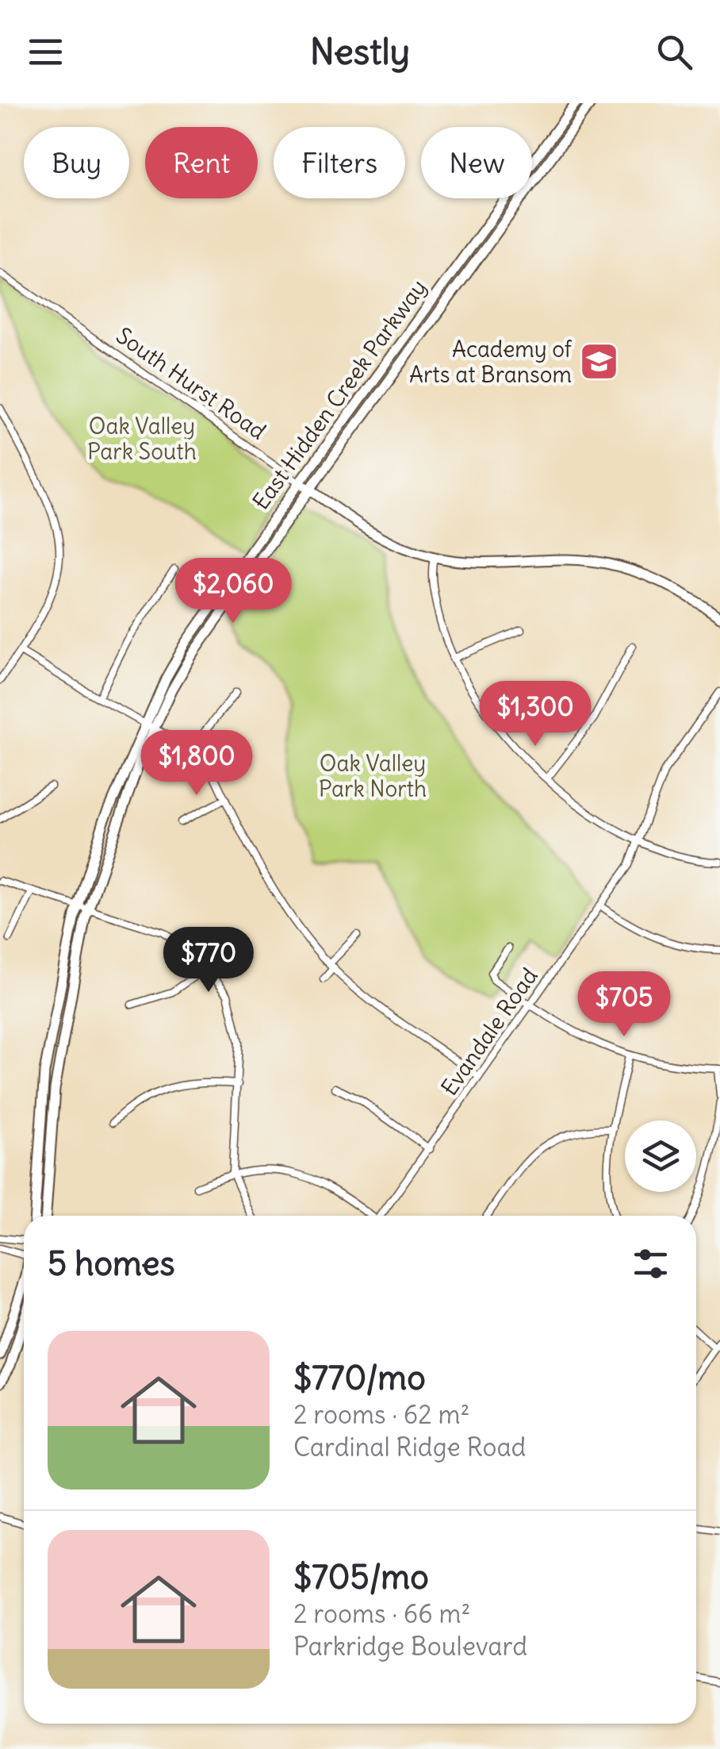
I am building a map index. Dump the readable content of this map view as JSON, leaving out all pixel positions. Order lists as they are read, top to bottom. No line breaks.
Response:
{"streets":{"main road":["South Hurst Road","East Hidden Creek Parkway"],"street":["Evandale Road"]},"crossings":[["South Hurst Road","East Hidden Creek Parkway"]],"parks":["Oak Valley Park South","Oak Valley Park North"],"places":{"school or university":["Academy of Arts at Bransom"]},"page":{"header":"Nestly","chip":["Buy","Rent","Filters","New"],"price":["$2,060","$1,300","$1,800","$770","$705"],"heading":"5 homes","list":[{"name":"$770/mo","note":"2 rooms · 62 m² · Cardinal Ridge Road"},{"name":"$705/mo","note":"2 rooms · 66 m² · Parkridge Boulevard"}]}}
